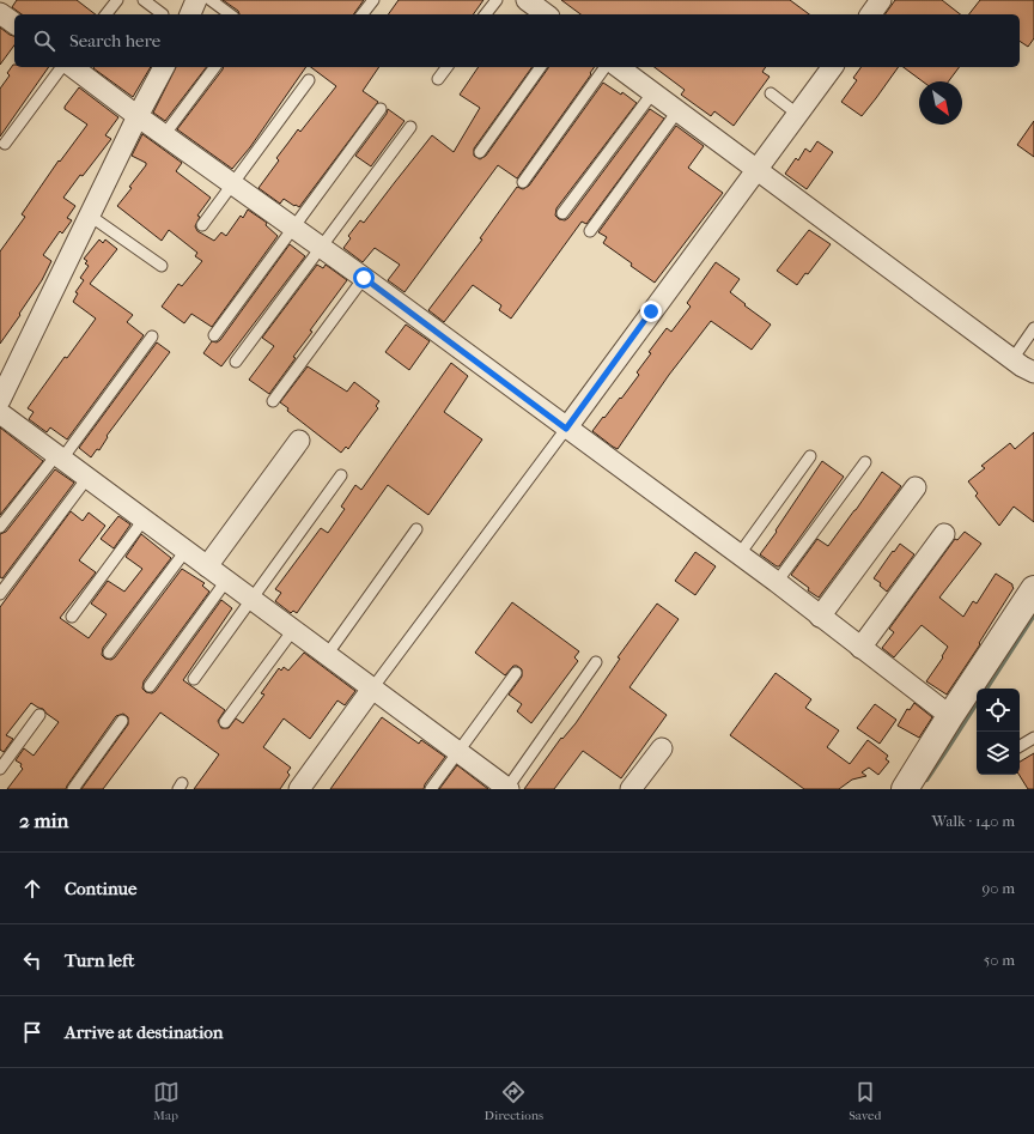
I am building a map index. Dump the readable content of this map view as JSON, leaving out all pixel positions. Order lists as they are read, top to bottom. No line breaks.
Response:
{"north":"bottom right","page":{"search":"Search here","heading":["2 min","Walk · 140 m"],"list":[["Continue","90 m"],["Turn left","50 m"],"Arrive at destination"],"nav":["Map","Directions","Saved"]}}
